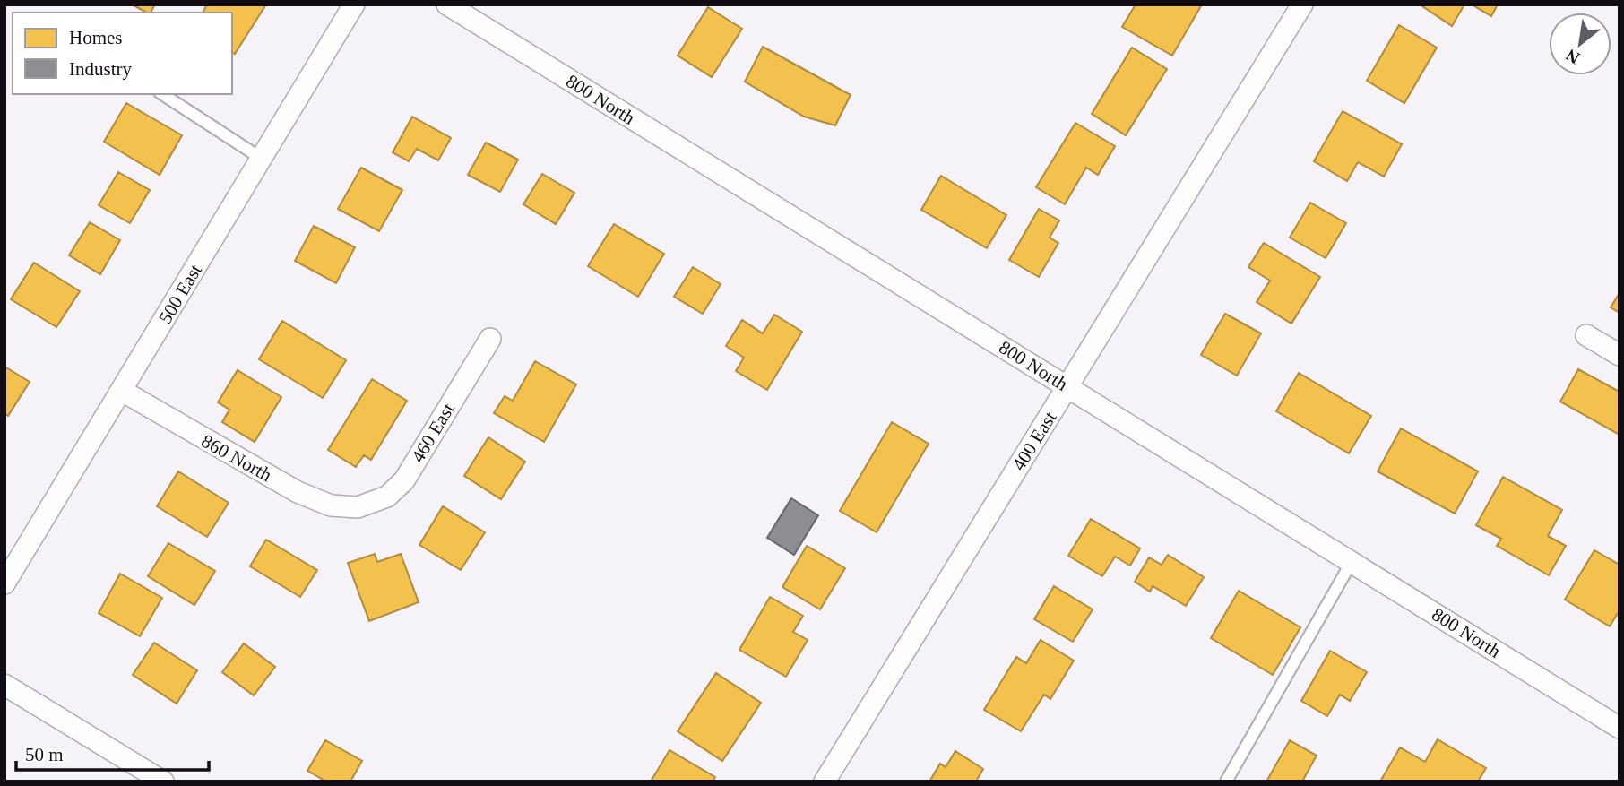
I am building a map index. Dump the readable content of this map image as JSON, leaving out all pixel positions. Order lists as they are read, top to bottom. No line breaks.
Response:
{"streets":{"street":["800 North","500 East","460 East","400 East","860 North"]},"crossings":[["800 North","400 East"],["500 East","860 North"],["460 East","860 North"]],"legend":["Homes","Industry"],"scale_bar":"50 m","north":"bottom left"}
